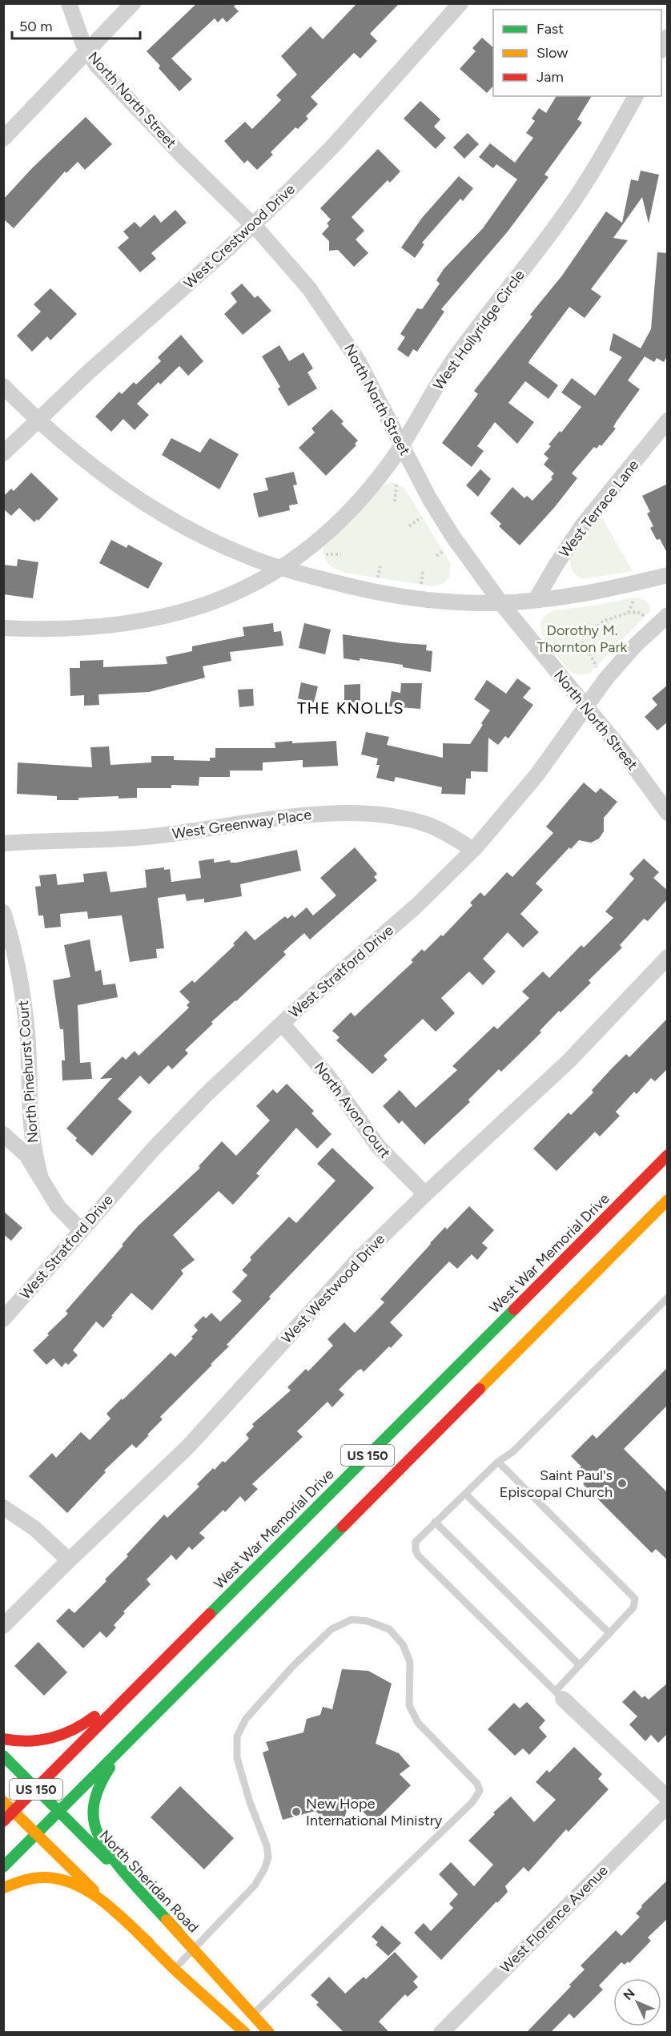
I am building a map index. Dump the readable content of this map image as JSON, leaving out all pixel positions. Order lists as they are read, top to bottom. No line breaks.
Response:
{"streets":{"main road":["West War Memorial Drive","US 150","North Sheridan Road"],"street":["North North Street","West Crestwood Drive","West Hollyridge Circle","West Terrace Lane","West Greenway Place","West Stratford Drive","North Pinehurst Court","North Avon Court","West Westwood Drive","West Florence Avenue"]},"crossings":[["North North Street","West Crestwood Drive"],["North North Street","West Hollyridge Circle"],["North North Street","West Stratford Drive"],["West Greenway Place","West Stratford Drive"],["West Stratford Drive","North Avon Court"],["North Avon Court","West Westwood Drive"],["West War Memorial Drive","North Sheridan Road"],["US 150","North Sheridan Road"]],"districts":["THE KNOLLS"],"parks":["Dorothy M. Thornton Park"],"places":["Saint Paul's Episcopal Church","New Hope International Ministry"],"legend":["Fast","Slow","Jam"],"scale_bar":"50 m","north":"top left"}
